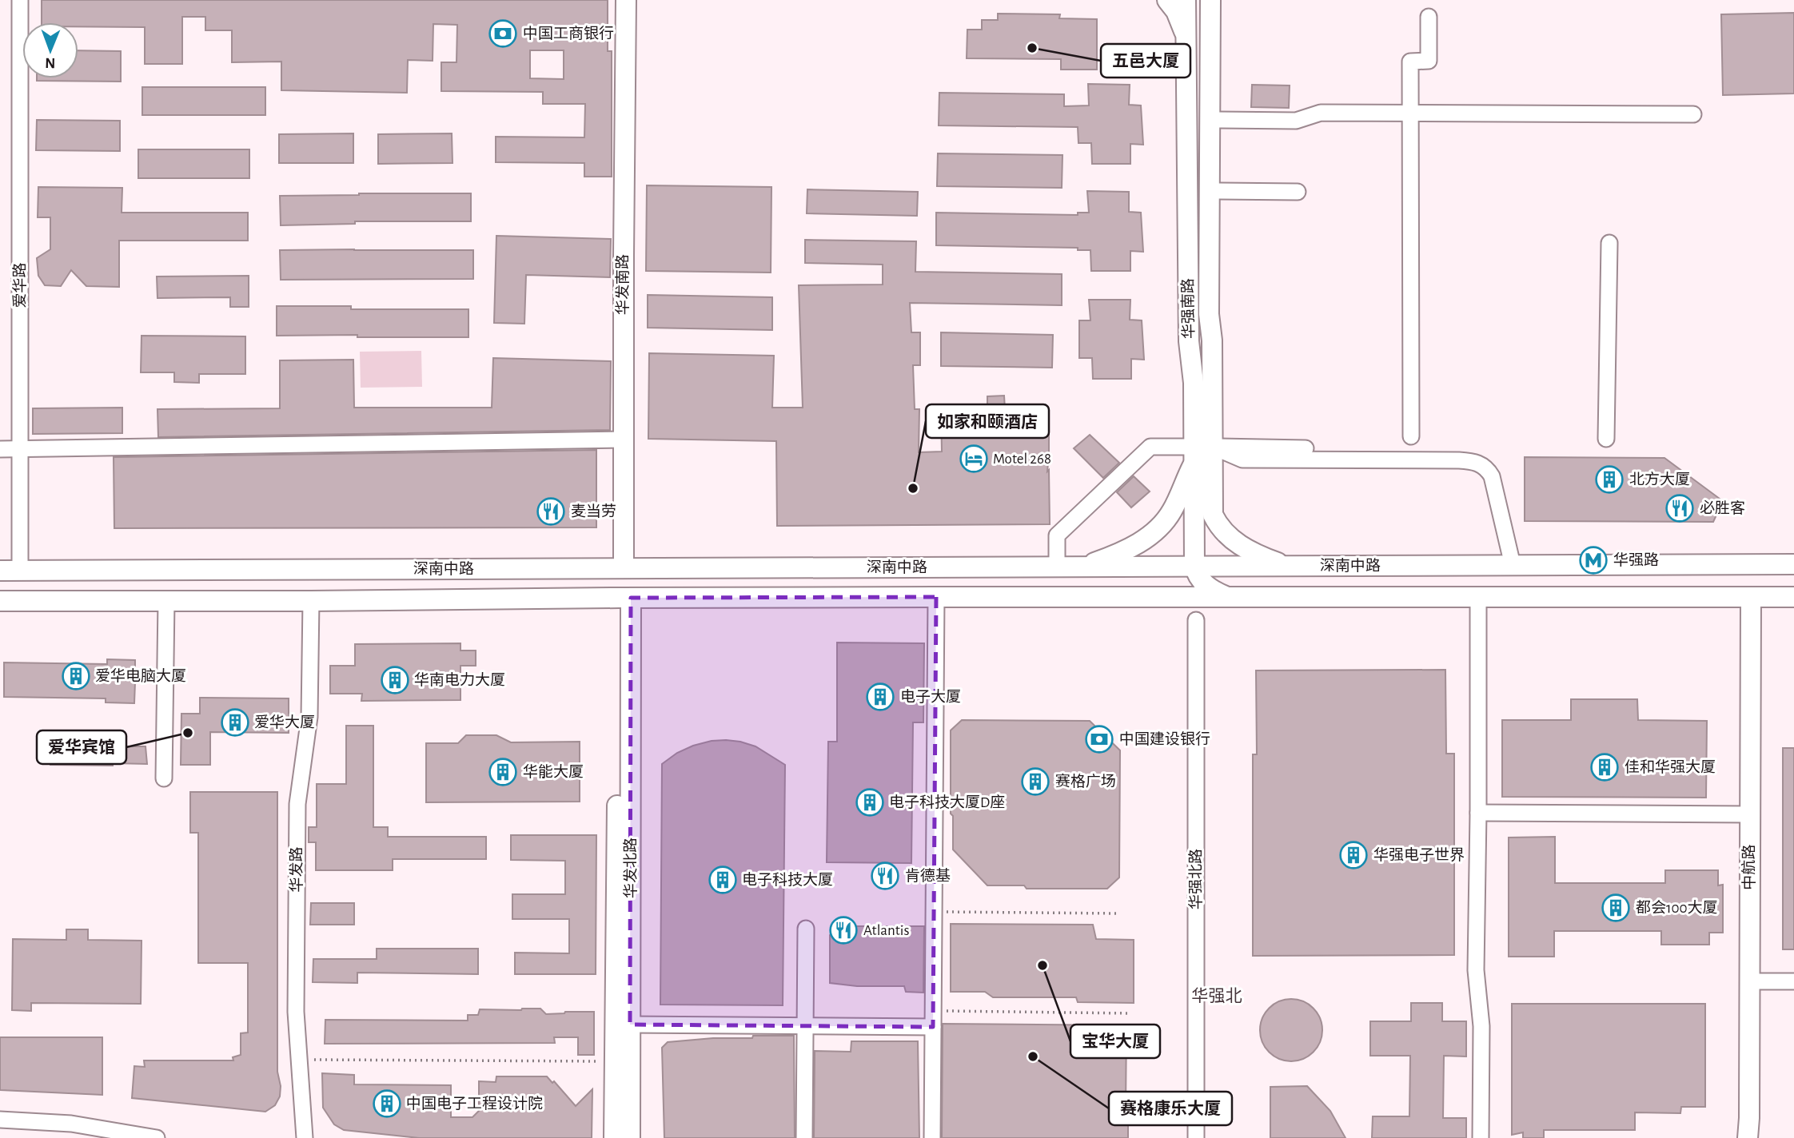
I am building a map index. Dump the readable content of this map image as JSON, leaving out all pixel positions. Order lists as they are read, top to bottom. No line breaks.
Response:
{"streets":{"main road":["华发南路","华强南路","深南中路","中航路","华发北路"],"street":["爱华路","华发路","华强北路"]},"crossings":[["华发南路","深南中路"],["爱华路","深南中路"],["华强南路","深南中路"],["深南中路","中航路"],["深南中路","华发北路"],["深南中路","华发路"]],"districts":["华强北"],"places":{"bank":["中国工商银行","中国建设银行"],"other":["五邑大厦","如家和颐酒店","爱华宾馆","宝华大厦","赛格康乐大厦"],"hotel":["Motel 268"],"building":["北方大厦","爱华电脑大厦","华南电力大厦","电子大厦","爱华大厦","佳和华强大厦","华能大厦","赛格广场","电子科技大厦D座","华强电子世界","电子科技大厦","都会100大厦","中国电子工程设计院"],"restaurant":["必胜客","麦当劳","肯德基","Atlantis"],"metro station":["华强路"]},"north":"bottom"}
